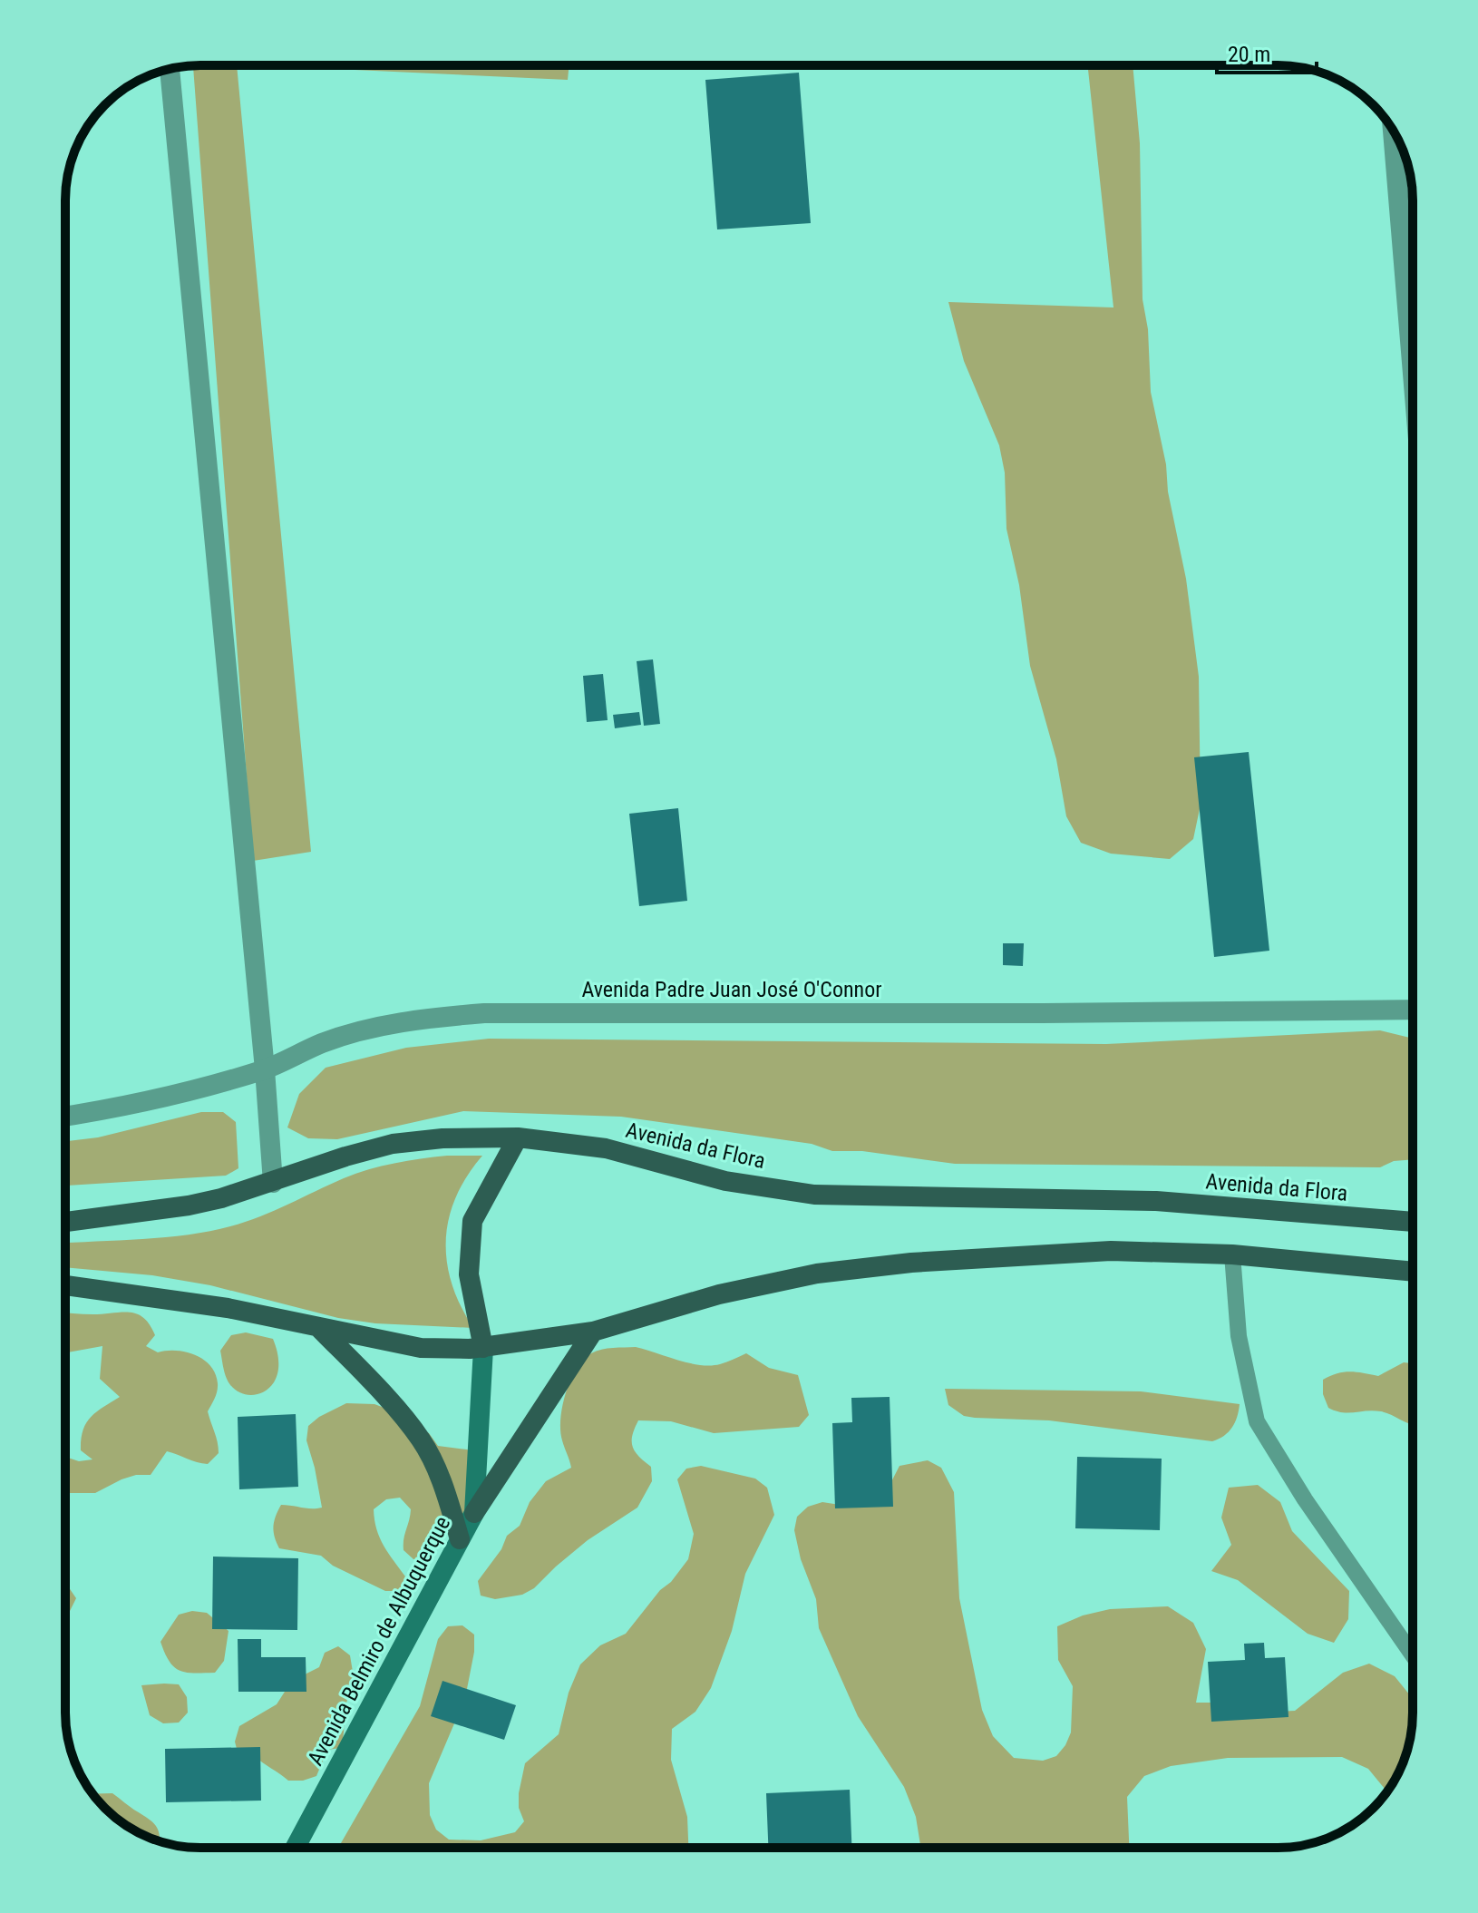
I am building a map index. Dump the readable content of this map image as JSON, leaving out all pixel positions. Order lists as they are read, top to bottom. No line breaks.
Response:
{"streets":{"main road":["Avenida da Flora","Avenida Belmiro de Albuquerque"],"street":["Avenida Padre Juan José O'Connor"]},"scale_bar":"20 m"}
